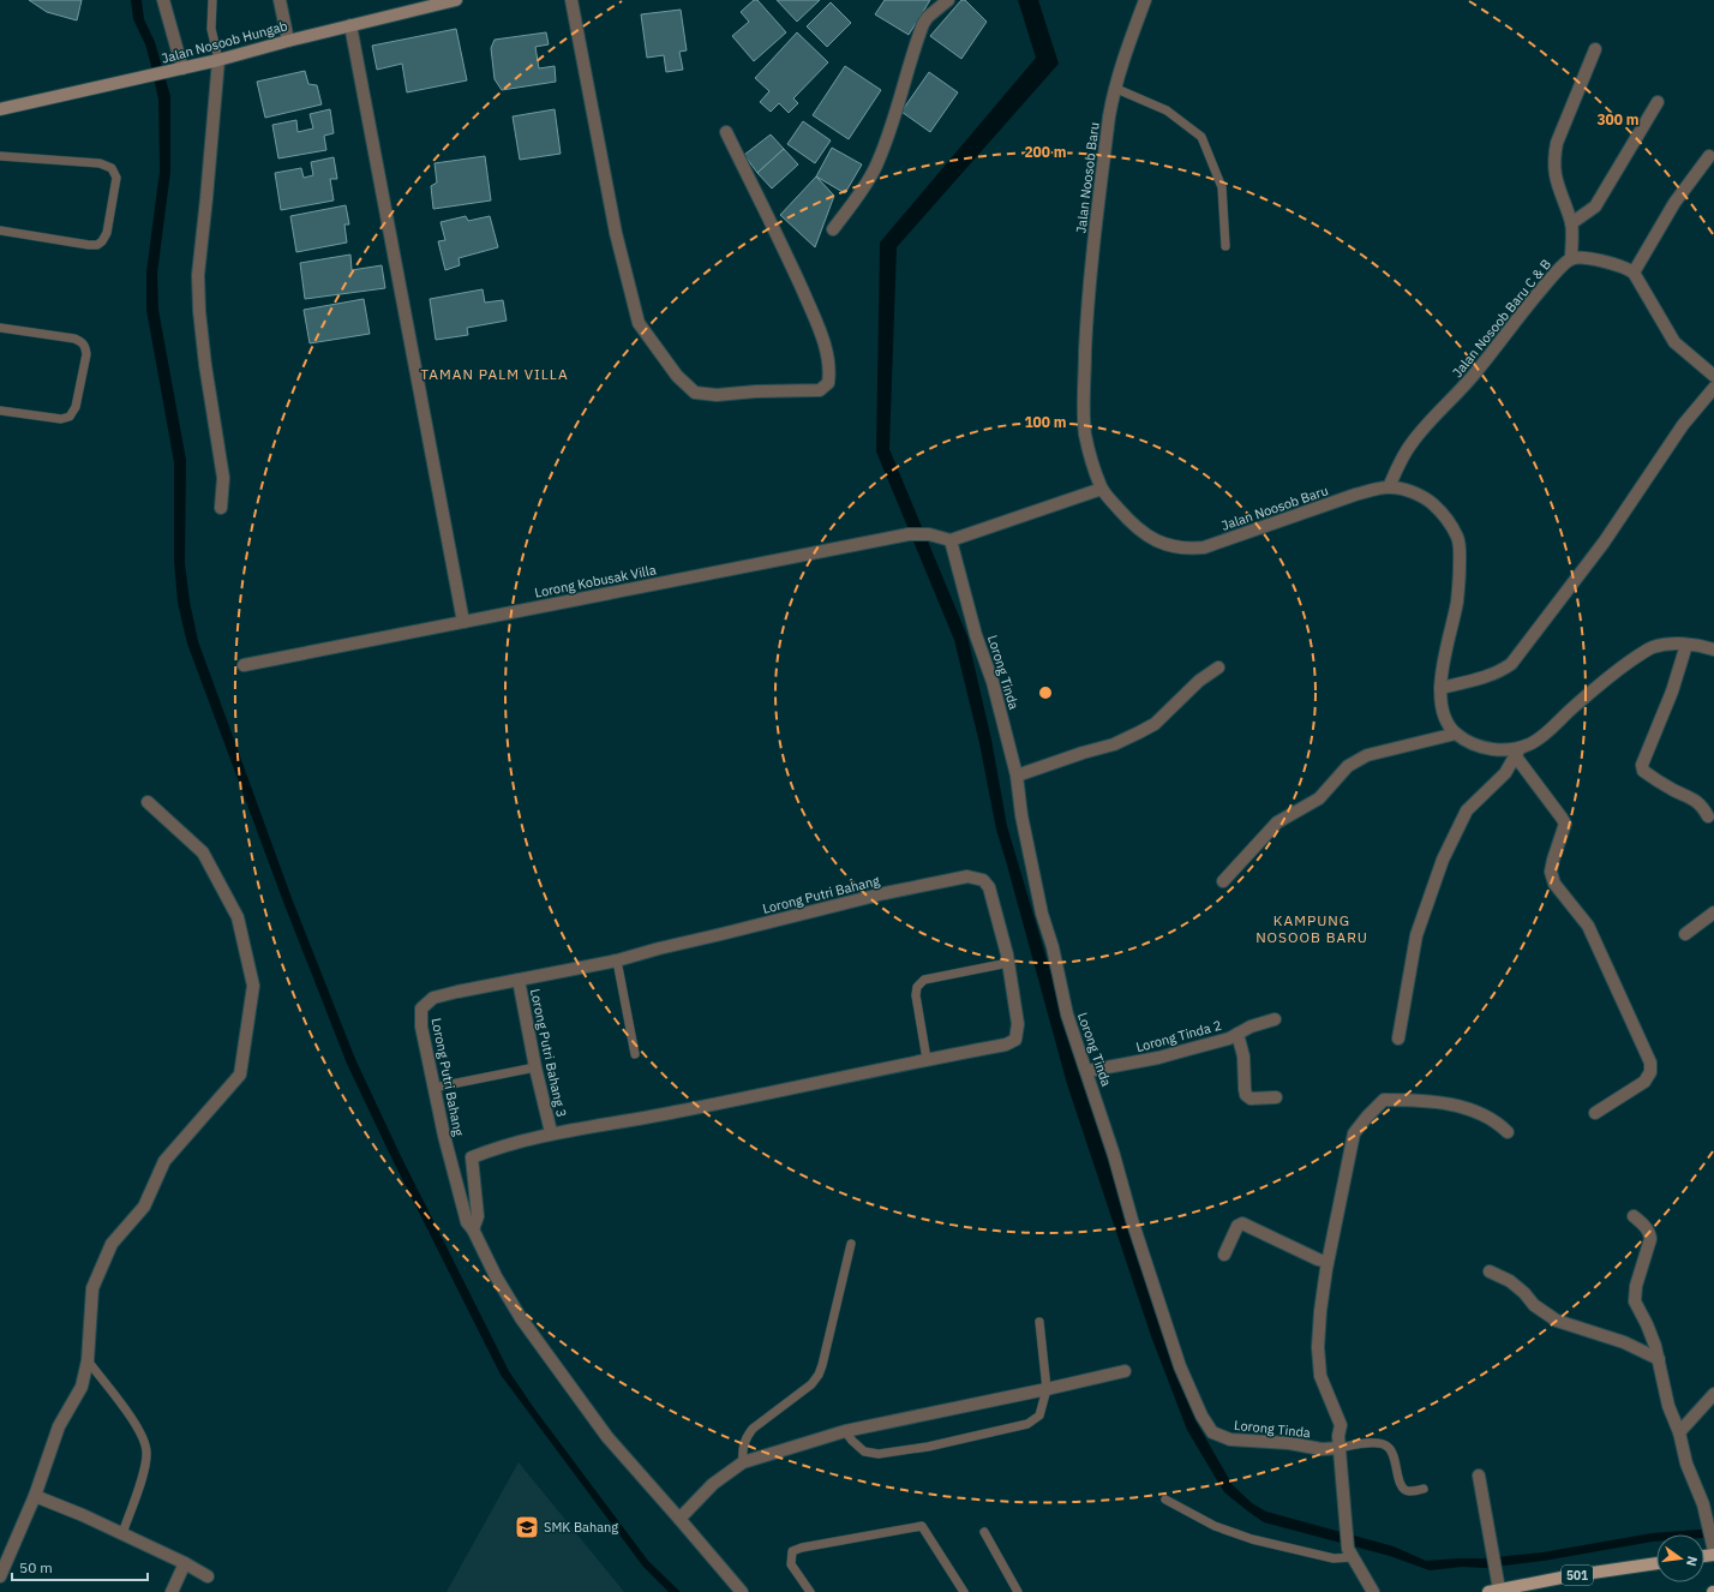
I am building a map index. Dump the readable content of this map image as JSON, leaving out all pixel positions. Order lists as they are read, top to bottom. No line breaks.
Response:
{"streets":{"main road":["Jalan Nosoob Hungab","501"],"street":["Jalan Noosob Baru","Jalan Nosoob Baru C & B","Lorong Kobusak Villa","Lorong Tinda","Lorong Putri Bahang","Lorong Tinda 2","Lorong Putri Bahang 3"]},"crossings":[["Jalan Noosob Baru","Jalan Nosoob Baru C & B"],["Lorong Kobusak Villa","Lorong Tinda"],["Lorong Tinda","Lorong Tinda 2"],["Lorong Putri Bahang","Lorong Putri Bahang 3"]],"districts":["TAMAN PALM VILLA","KAMPUNG NOSOOB BARU"],"places":{"school or university":["SMK Bahang"]},"scale_bar":"50 m","north":"right","rings":["300 m","200 m","100 m"]}
